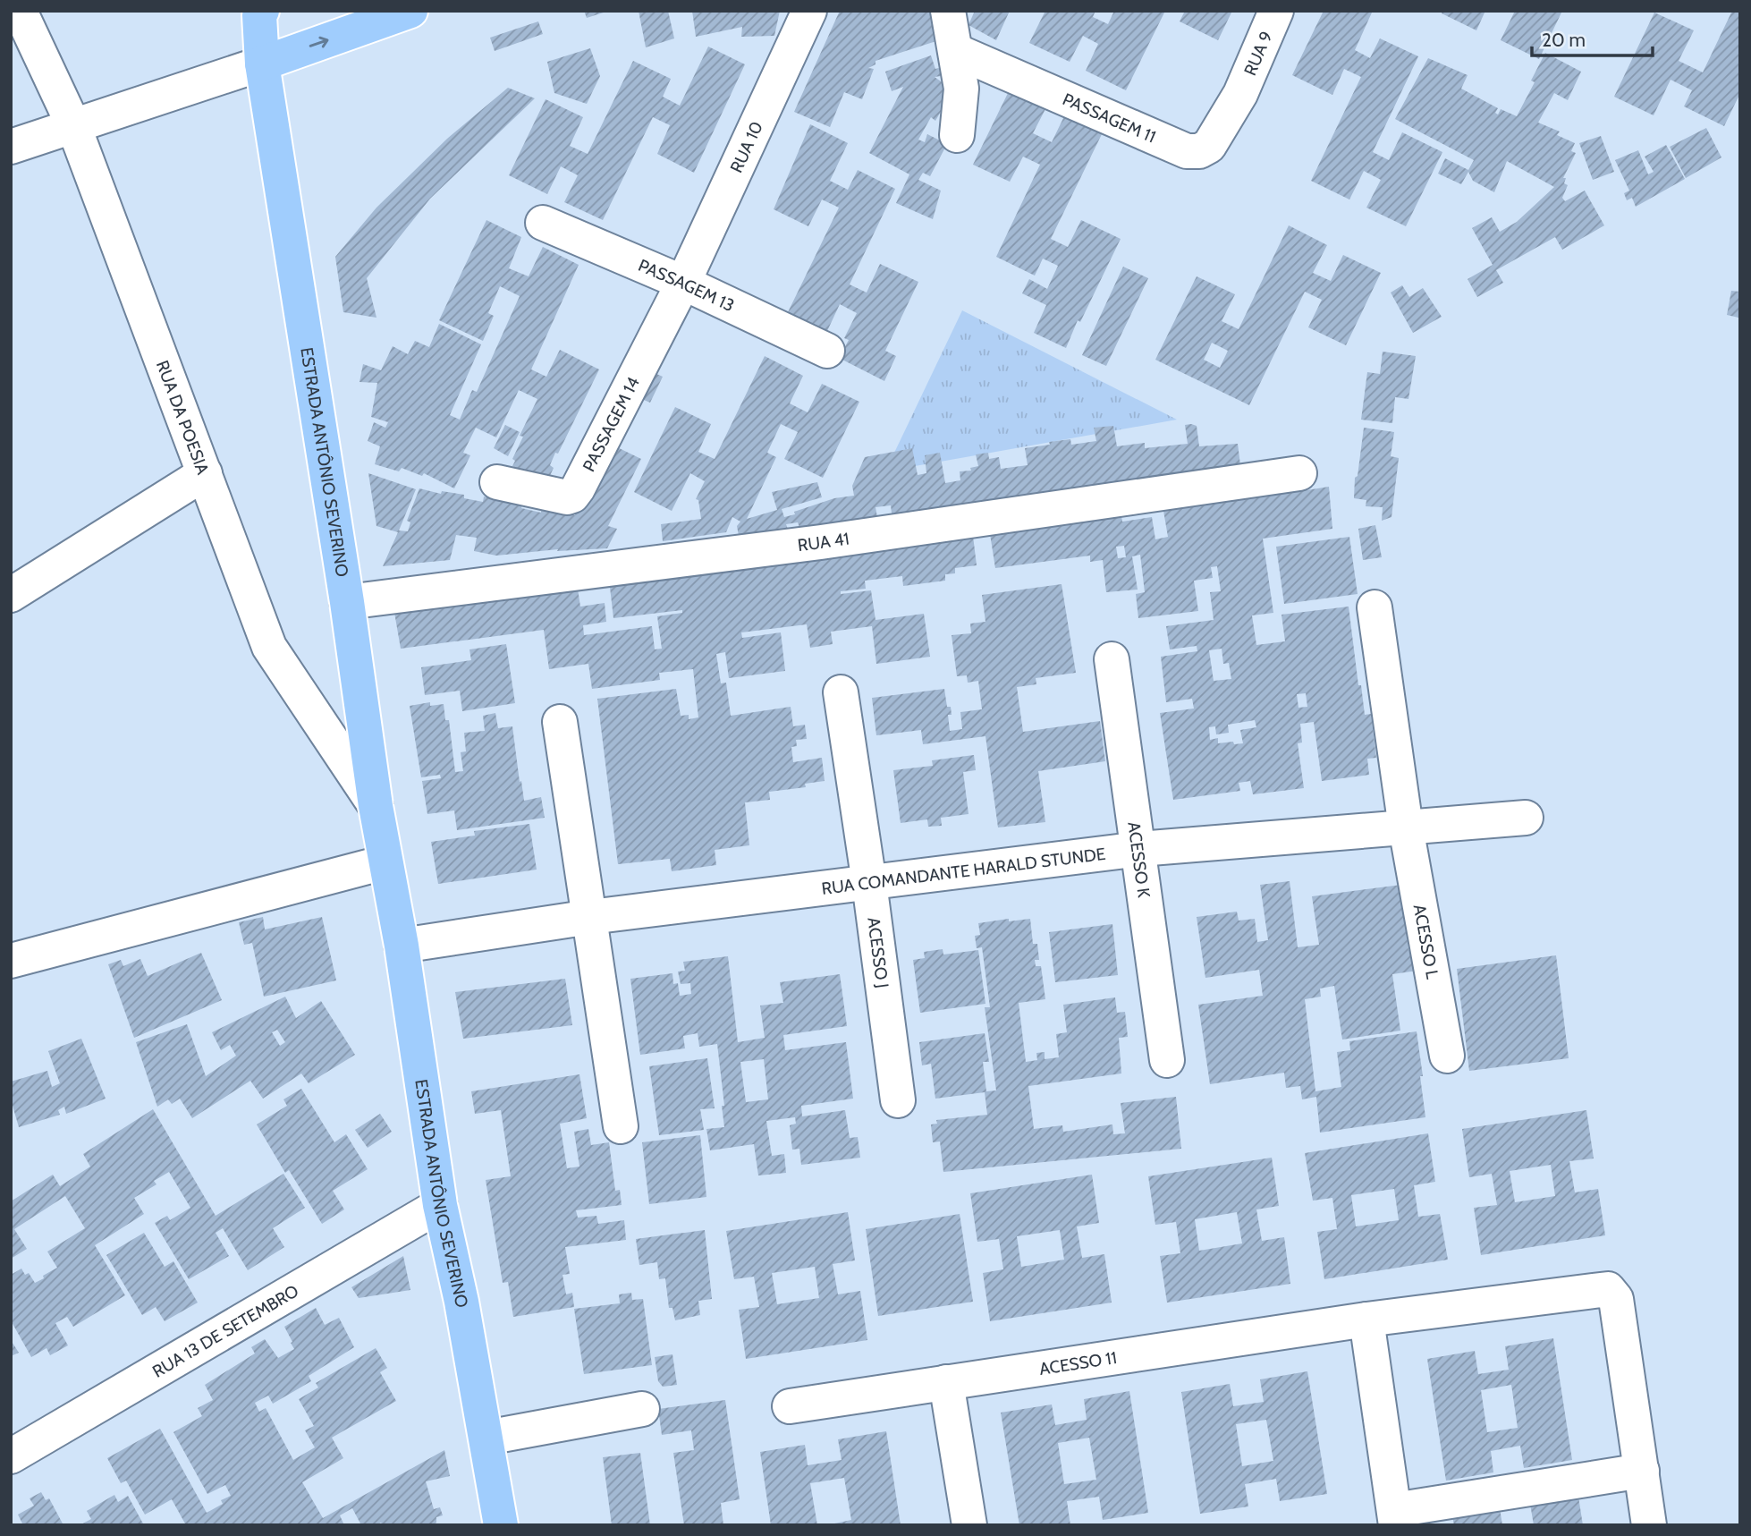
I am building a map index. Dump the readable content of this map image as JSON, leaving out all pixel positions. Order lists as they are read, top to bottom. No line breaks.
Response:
{"streets":{"main road":["ESTRADA ANTÔNIO SEVERINO"],"street":["RUA 9","PASSAGEM 11","RUA 10","PASSAGEM 13","RUA DA POESIA","PASSAGEM 14","RUA 41","ACESSO K","RUA COMANDANTE HARALD STUNDE","ACESSO L","ACESSO J","RUA 13 DE SETEMBRO","ACESSO 11"]},"crossings":[["RUA 9","PASSAGEM 11"],["RUA 10","PASSAGEM 13"],["RUA 10","PASSAGEM 14"],["PASSAGEM 13","PASSAGEM 14"],["RUA DA POESIA","ESTRADA ANTÔNIO SEVERINO"],["ESTRADA ANTÔNIO SEVERINO","RUA 41"],["ESTRADA ANTÔNIO SEVERINO","RUA COMANDANTE HARALD STUNDE"],["ESTRADA ANTÔNIO SEVERINO","RUA 13 DE SETEMBRO"],["ACESSO K","RUA COMANDANTE HARALD STUNDE"],["RUA COMANDANTE HARALD STUNDE","ACESSO L"],["RUA COMANDANTE HARALD STUNDE","ACESSO J"]],"scale_bar":"20 m"}
